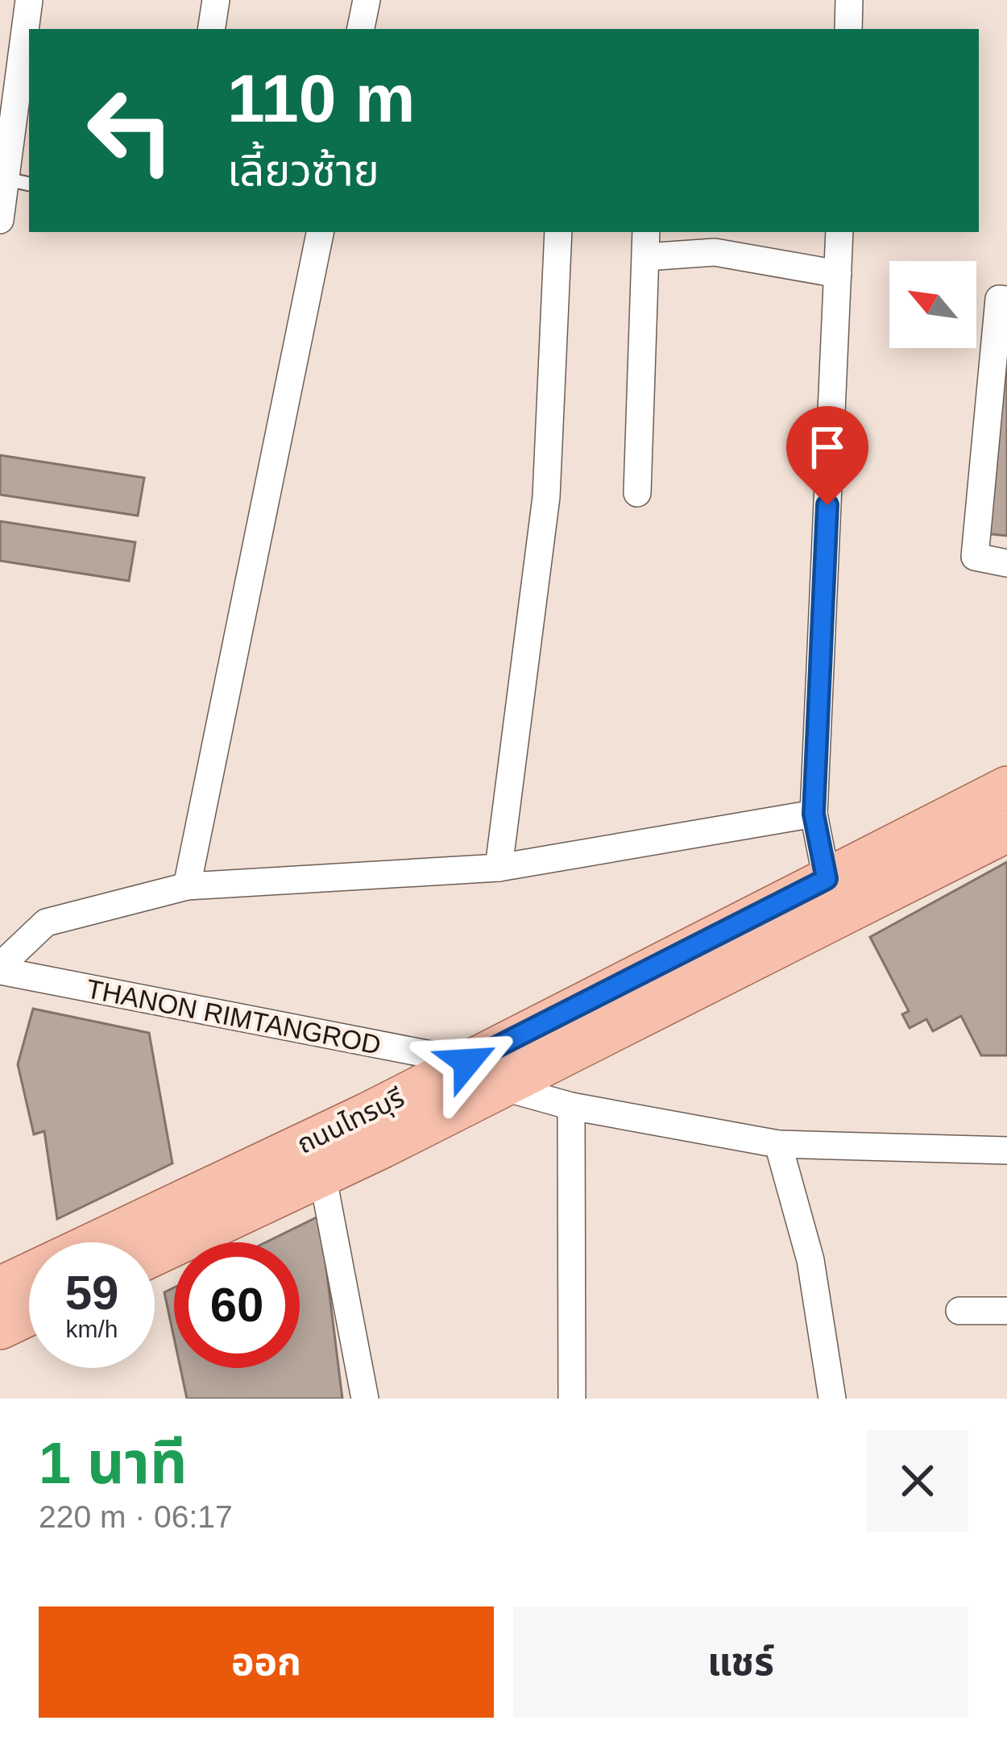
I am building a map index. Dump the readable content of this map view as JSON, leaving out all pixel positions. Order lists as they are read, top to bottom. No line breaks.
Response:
{"streets":{"main road":["ถนนไทรบุรี"],"street":["THANON RIMTANGROD"]},"crossings":[["THANON RIMTANGROD","ถนนไทรบุรี"]],"north":"top left","page":{"turn":["110 m","เลี้ยวซ้าย"],"speed":"59 km/h","limit":"60","heading":["1 นาที","220 m · 06:17"],"buttons":["ออก","แชร์"]}}
